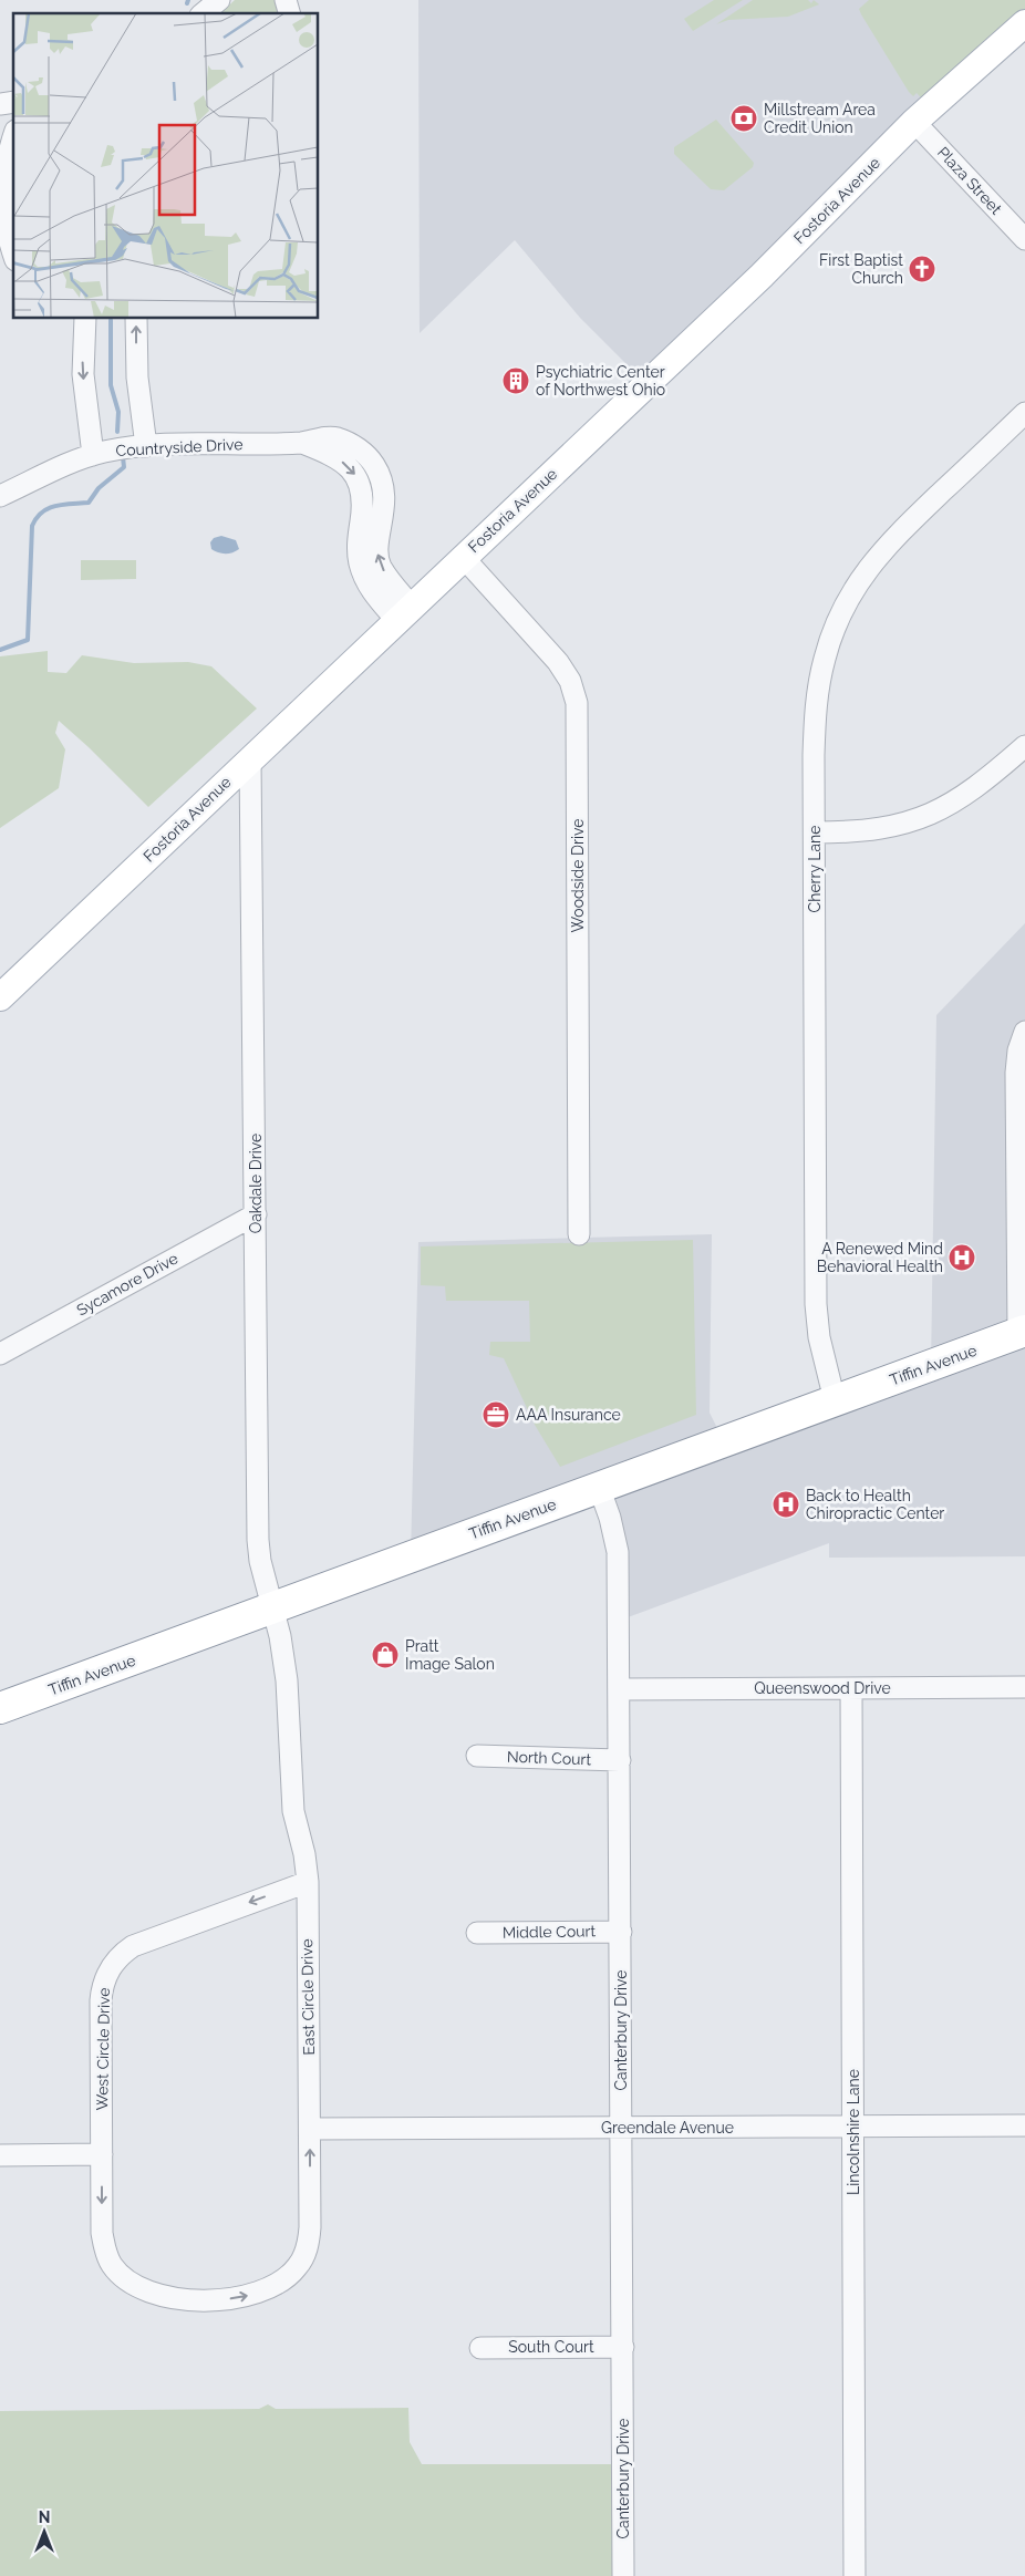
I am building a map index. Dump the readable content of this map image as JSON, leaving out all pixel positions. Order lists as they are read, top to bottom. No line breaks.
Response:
{"streets":{"highway":["Tiffin Avenue"],"main road":["Fostoria Avenue"],"street":["Plaza Street","Countryside Drive","Cherry Lane","Woodside Drive","Oakdale Drive","Sycamore Drive","Queenswood Drive","North Court","Middle Court","East Circle Drive","Canterbury Drive","West Circle Drive","Greendale Avenue","Lincolnshire Lane","South Court"]},"crossings":[["Plaza Street","Fostoria Avenue"],["Fostoria Avenue","Countryside Drive"],["Fostoria Avenue","Woodside Drive"],["Fostoria Avenue","Oakdale Drive"],["Cherry Lane","Tiffin Avenue"],["Oakdale Drive","Sycamore Drive"],["Oakdale Drive","Tiffin Avenue"],["Oakdale Drive","East Circle Drive"],["Tiffin Avenue","East Circle Drive"],["Tiffin Avenue","Canterbury Drive"],["Queenswood Drive","Canterbury Drive"],["Queenswood Drive","Lincolnshire Lane"],["North Court","Canterbury Drive"],["Middle Court","Canterbury Drive"],["East Circle Drive","West Circle Drive"],["East Circle Drive","Greendale Avenue"],["Canterbury Drive","Greendale Avenue"],["Canterbury Drive","South Court"],["Greendale Avenue","Lincolnshire Lane"]],"places":{"bank":["Millstream Area Credit Union"],"church":["First Baptist Church"],"building":["Psychiatric Center of Northwest Ohio"],"hospital":["A Renewed Mind Behavioral Health","Back to Health Chiropractic Center"],"office":["AAA Insurance"],"shop":["Pratt Image Salon"]},"north":"top"}
